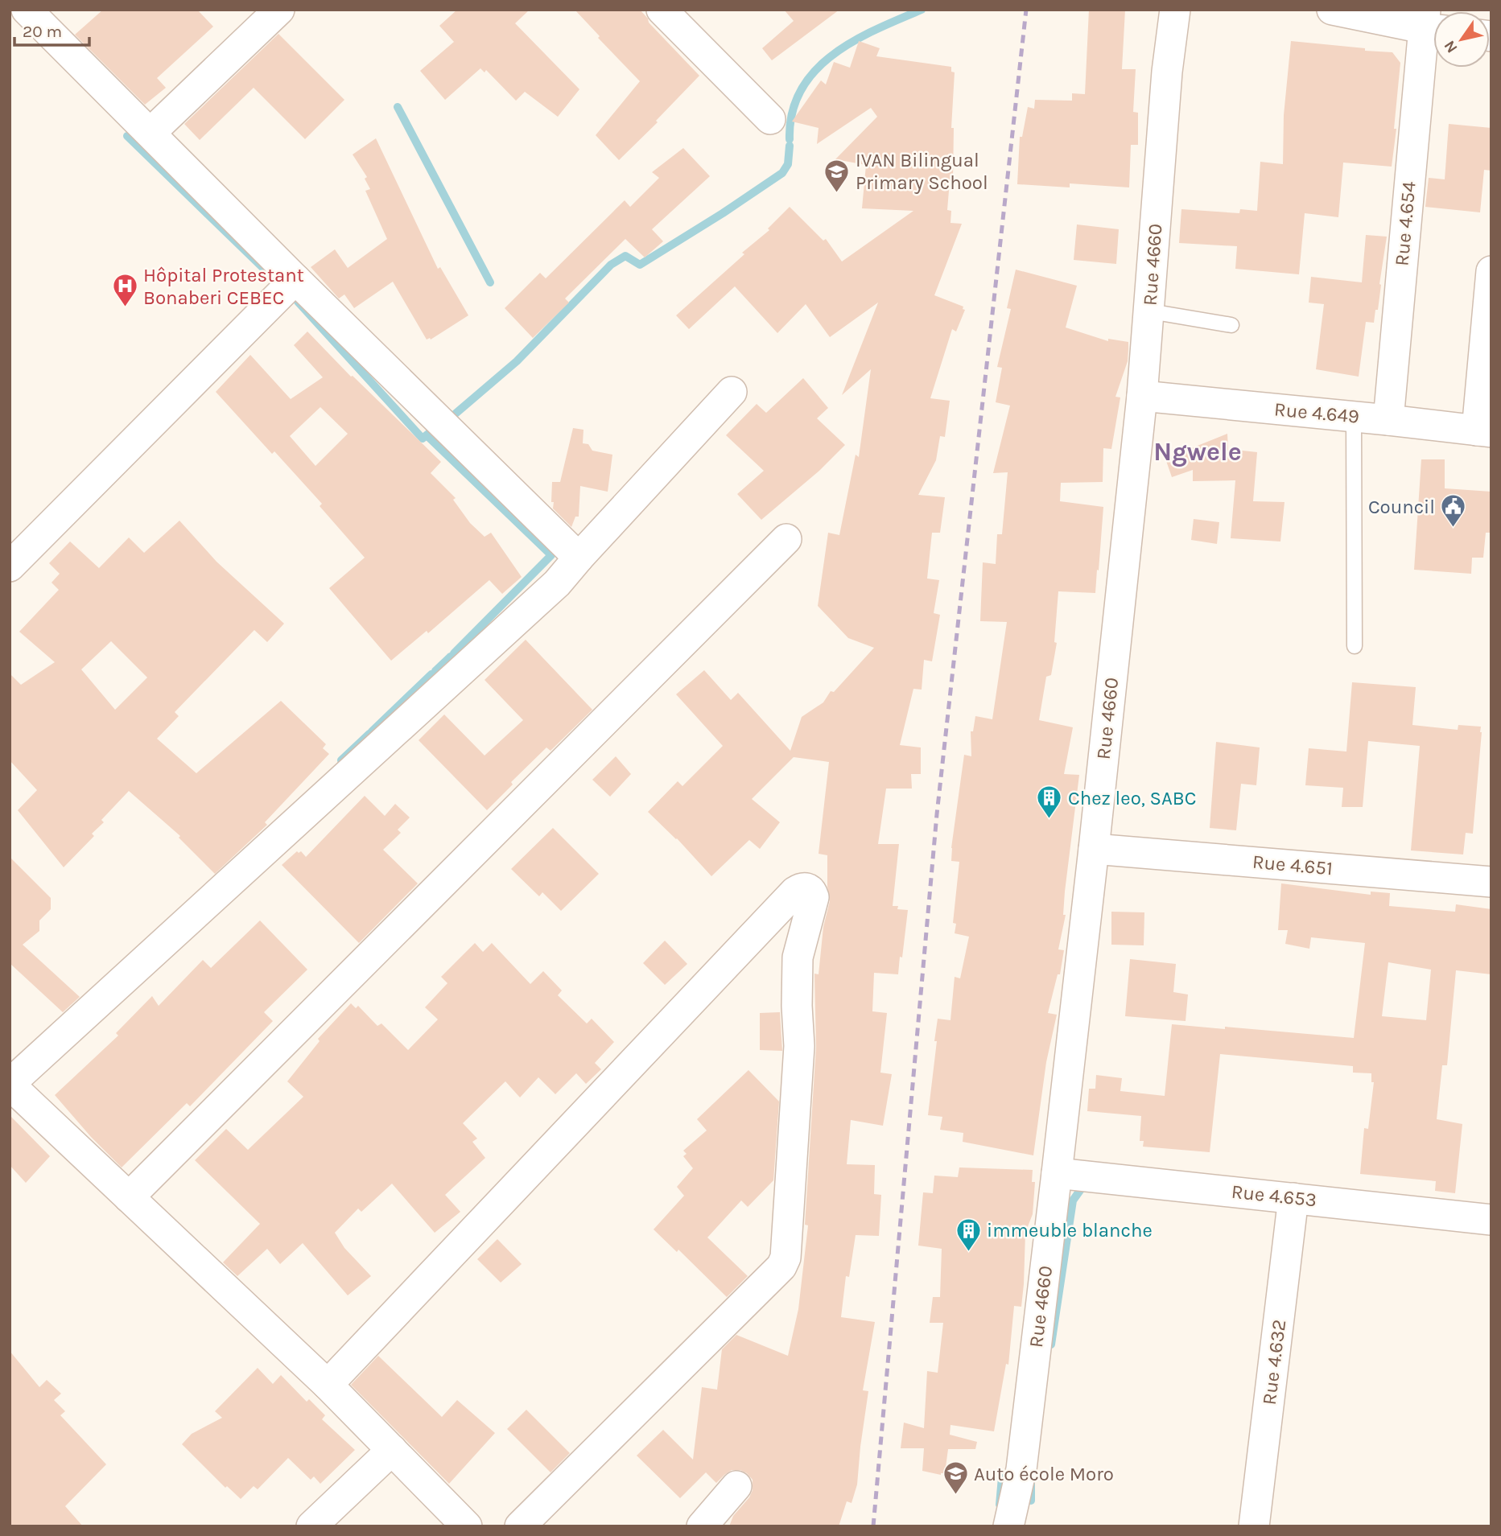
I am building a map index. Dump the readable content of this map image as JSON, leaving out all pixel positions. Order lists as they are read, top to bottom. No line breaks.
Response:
{"streets":{"street":["Rue 4.654","Rue 4660","Rue 4.649","Rue 4.651","Rue 4.653","Rue 4.632"]},"crossings":[["Rue 4.654","Rue 4.649"],["Rue 4660","Rue 4.649"],["Rue 4660","Rue 4.651"],["Rue 4660","Rue 4.653"],["Rue 4.653","Rue 4.632"]],"districts":["Ngwele"],"places":{"school or university":["IVAN Bilingual Primary School","Auto école Moro"],"hospital":["Hôpital Protestant Bonaberi CEBEC"],"public building":["Council"],"building":["Chez leo, SABC","immeuble blanche"]},"scale_bar":"20 m","north":"bottom left"}
